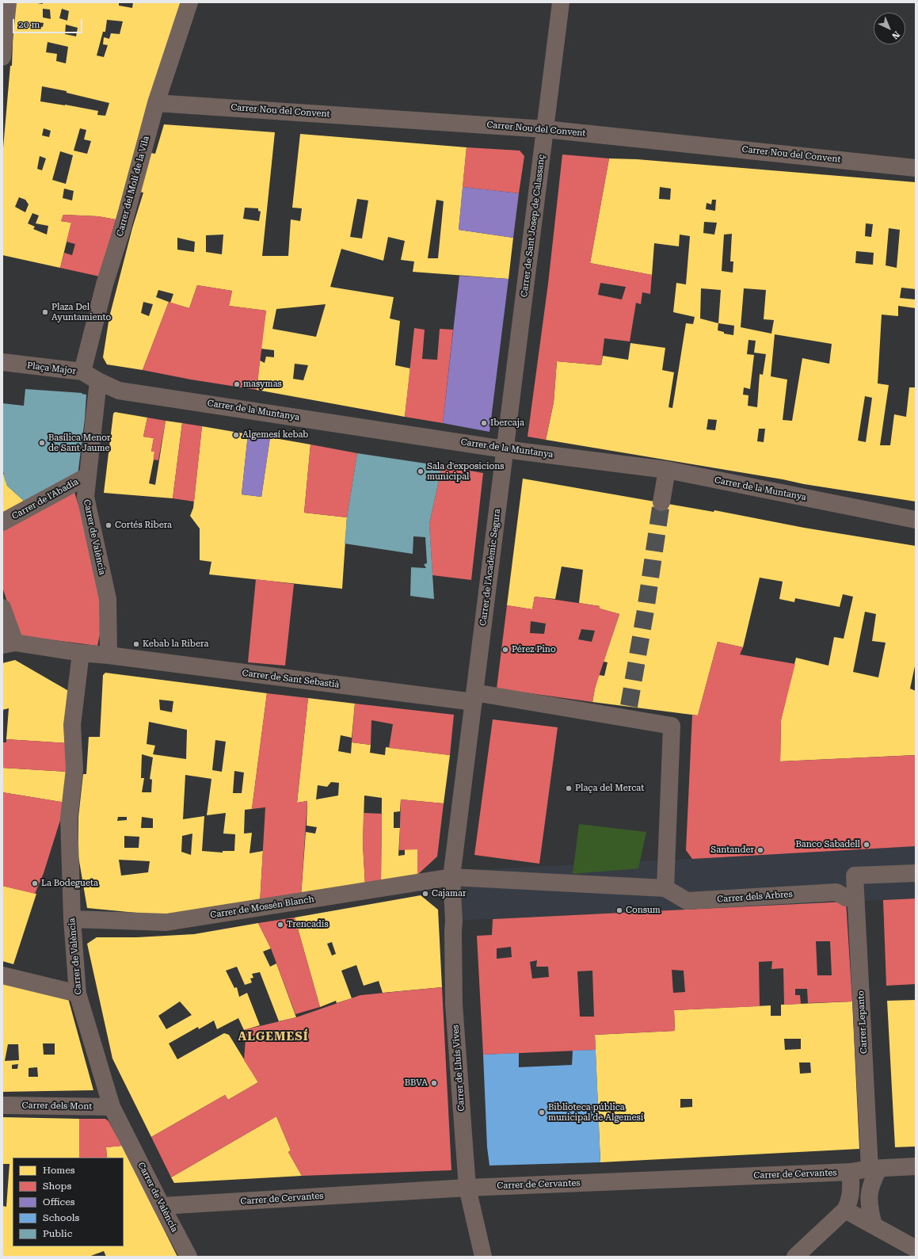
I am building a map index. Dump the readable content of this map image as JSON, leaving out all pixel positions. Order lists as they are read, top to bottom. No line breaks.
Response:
{"streets":{"street":["Carrer Nou del Convent","Carrer del Molí de la Vila","Carrer de Sant Josep de Calassanç","Plaça Major","Carrer de la Muntanya","Carrer de l'Abadia","Carrer de València","Carrer de l'Acadèmic Segura","Carrer de Sant Sebastià","Carrer dels Arbres","Carrer de Mossén Blanch","Carrer Lepanto","Carrer de Lluís Vives","Carrer dels Mont","Carrer de Cervantes"]},"crossings":[["Carrer Nou del Convent","Carrer del Molí de la Vila"],["Carrer Nou del Convent","Carrer de Sant Josep de Calassanç"],["Carrer del Molí de la Vila","Plaça Major"],["Carrer de Sant Josep de Calassanç","Carrer de la Muntanya"],["Carrer de Sant Josep de Calassanç","Carrer de l'Acadèmic Segura"],["Plaça Major","Carrer de la Muntanya"],["Plaça Major","Carrer de València"],["Carrer de la Muntanya","Carrer de València"],["Carrer de la Muntanya","Carrer de l'Acadèmic Segura"],["Carrer de l'Abadia","Carrer de València"],["Carrer de València","Carrer de Sant Sebastià"],["Carrer de València","Carrer de Mossén Blanch"],["Carrer de València","Carrer dels Mont"],["Carrer de València","Carrer de Cervantes"],["Carrer de l'Acadèmic Segura","Carrer de Sant Sebastià"],["Carrer de Mossén Blanch","Carrer de Lluís Vives"],["Carrer Lepanto","Carrer de Cervantes"],["Carrer de Lluís Vives","Carrer de Cervantes"]],"districts":["ALGEMESÍ"],"places":["Plaza Del Ayuntamiento","masymas","Ibercaja","Algemesí kebab","Basílica Menor de Sant Jaume","Sala d'exposicions municipal","Cortés Ribera","Kebab la Ribera","Pérez Pino","Plaça del Mercat","Banco Sabadell","Santander","La Bodegueta","Cajamar","Consum","Trencadís","BBVA","Biblioteca pública municipal de Algemesí"],"legend":["Homes","Shops","Offices","Schools","Public"],"scale_bar":"20 m","north":"bottom right"}
